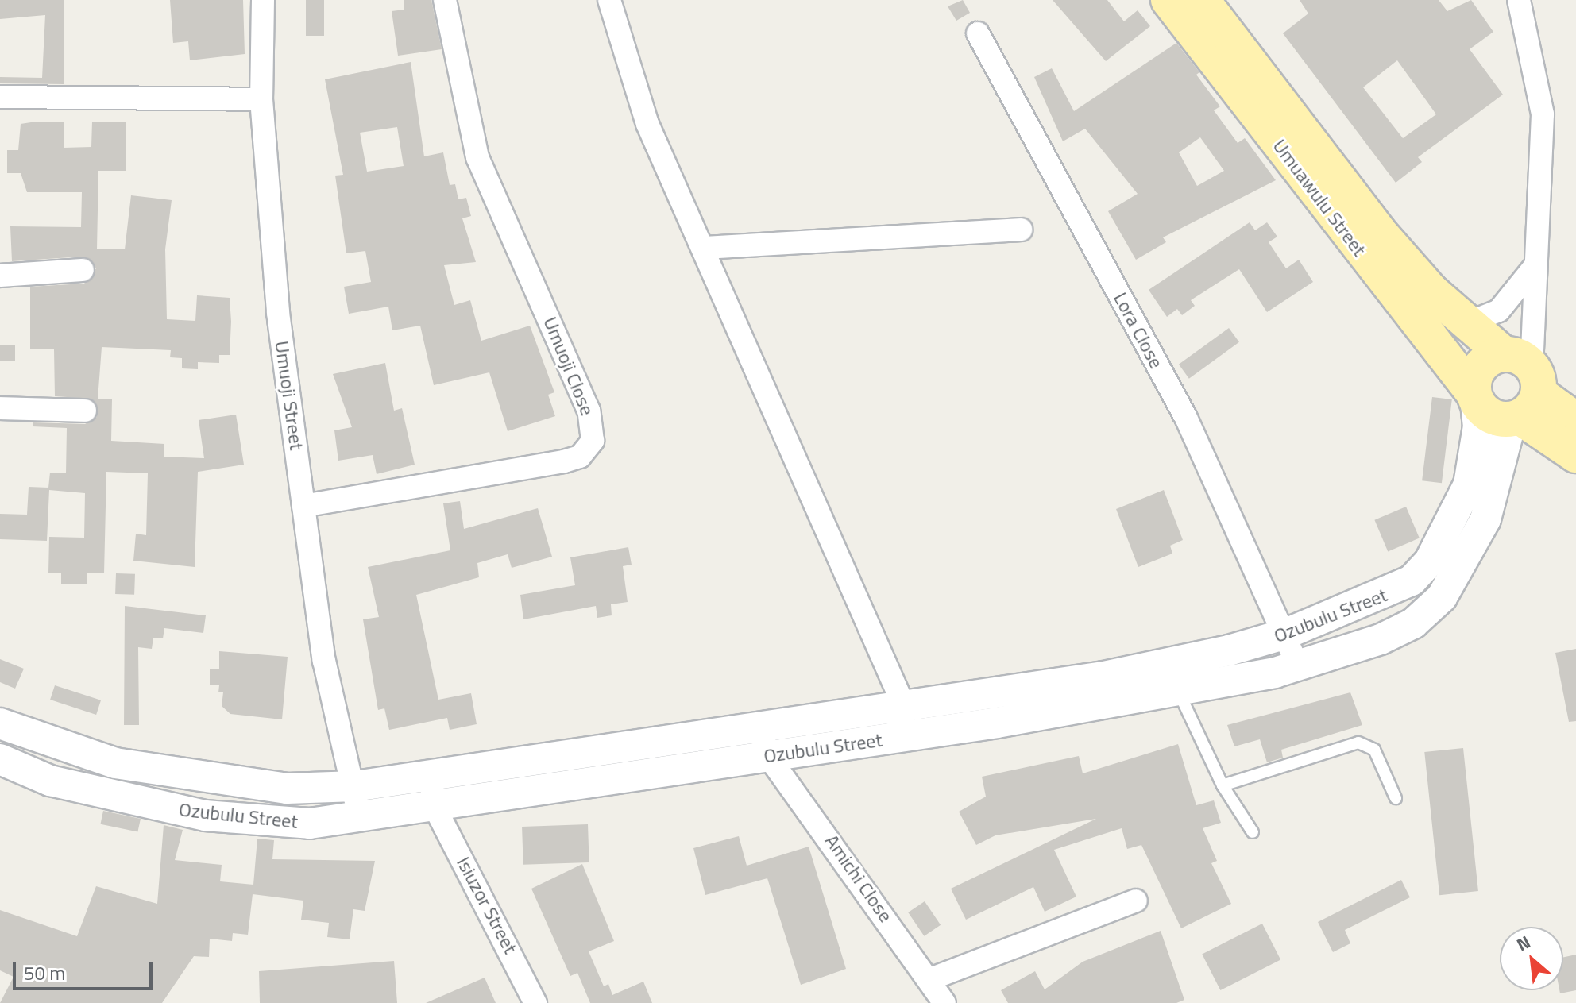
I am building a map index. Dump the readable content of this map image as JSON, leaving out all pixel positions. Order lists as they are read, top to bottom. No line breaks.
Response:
{"streets":{"main road":["Umuawulu Street","Ozubulu Street"],"street":["Lora Close","Umuoji Close","Umuoji Street","Amichi Close","Isiuzor Street"]},"crossings":[["Umuawulu Street","Ozubulu Street"],["Lora Close","Ozubulu Street"],["Umuoji Close","Umuoji Street"],["Umuoji Street","Ozubulu Street"],["Ozubulu Street","Amichi Close"],["Ozubulu Street","Isiuzor Street"]],"scale_bar":"50 m","north":"top left"}
